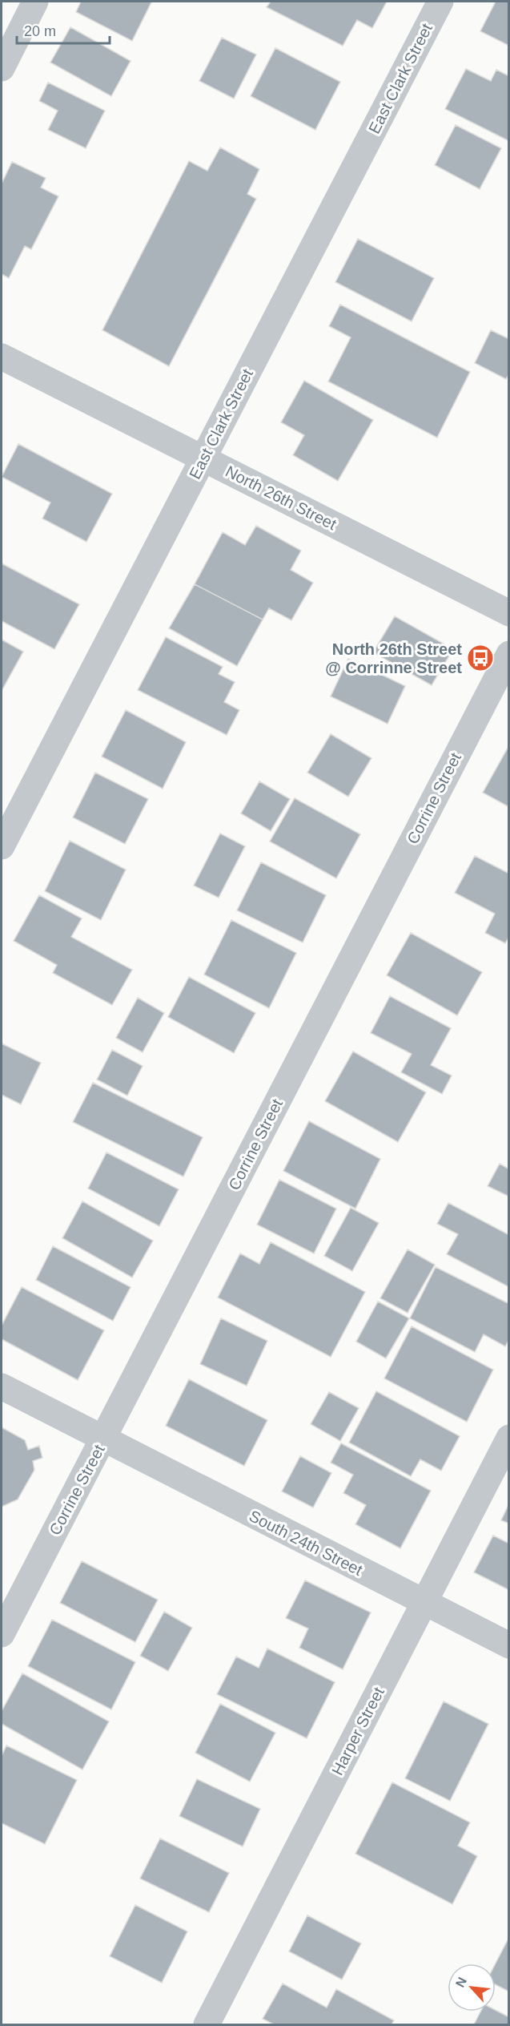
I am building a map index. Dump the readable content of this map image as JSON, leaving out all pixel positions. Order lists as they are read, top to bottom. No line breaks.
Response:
{"streets":{"street":["East Clark Street","North 26th Street","Corrine Street","South 24th Street","Harper Street"]},"crossings":[["East Clark Street","North 26th Street"],["Corrine Street","South 24th Street"],["South 24th Street","Harper Street"]],"places":{"bus stop":["North 26th Street @ Corrinne Street"]},"scale_bar":"20 m","north":"top left"}
